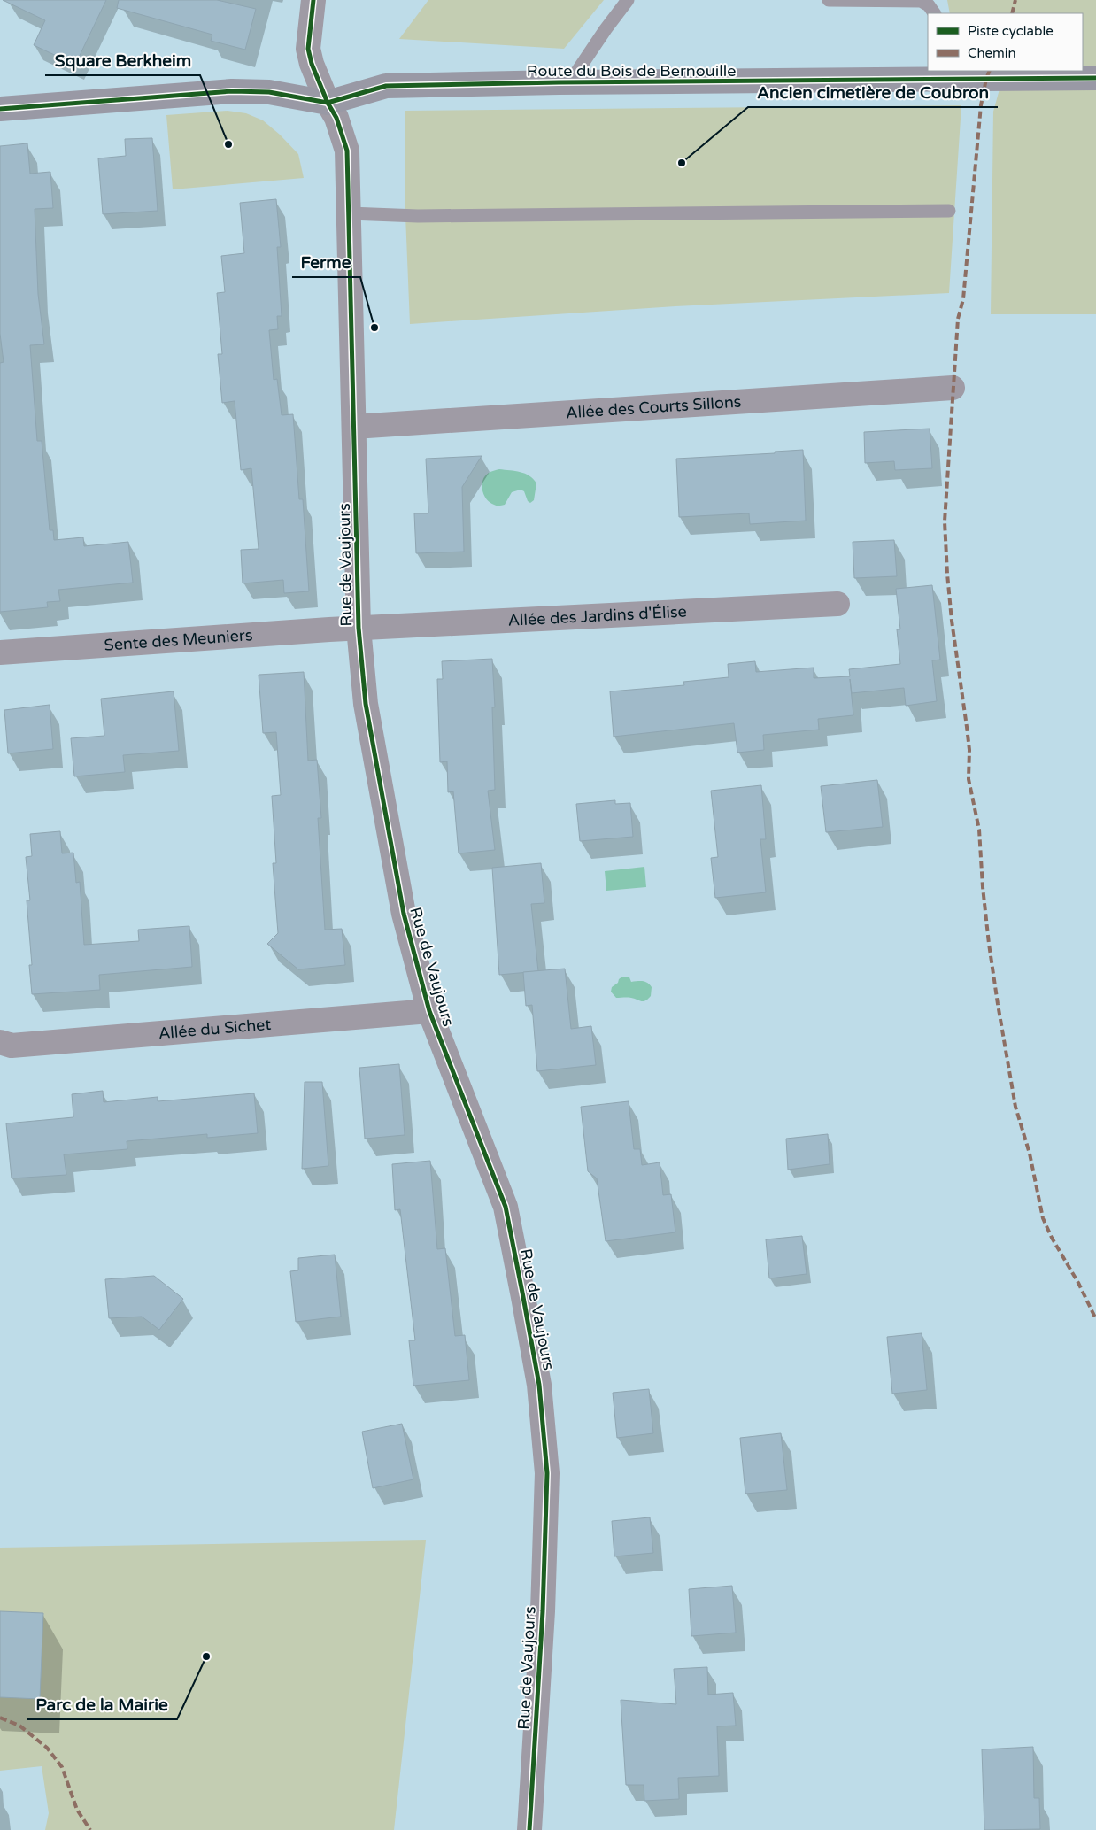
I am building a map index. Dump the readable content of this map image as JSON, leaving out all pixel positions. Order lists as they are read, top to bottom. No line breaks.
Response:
{"streets":{"street":["Route du Bois de Bernouille","Allée des Courts Sillons","Rue de Vaujours","Allée des Jardins d'Élise","Sente des Meuniers","Allée du Sichet"]},"crossings":[["Route du Bois de Bernouille","Rue de Vaujours"],["Allée des Courts Sillons","Rue de Vaujours"],["Rue de Vaujours","Allée des Jardins d'Élise"],["Rue de Vaujours","Sente des Meuniers"],["Rue de Vaujours","Allée du Sichet"],["Allée des Jardins d'Élise","Sente des Meuniers"]],"places":["Square Berkheim","Ancien cimetière de Coubron","Ferme","Parc de la Mairie"],"legend":["Piste cyclable","Chemin"]}
